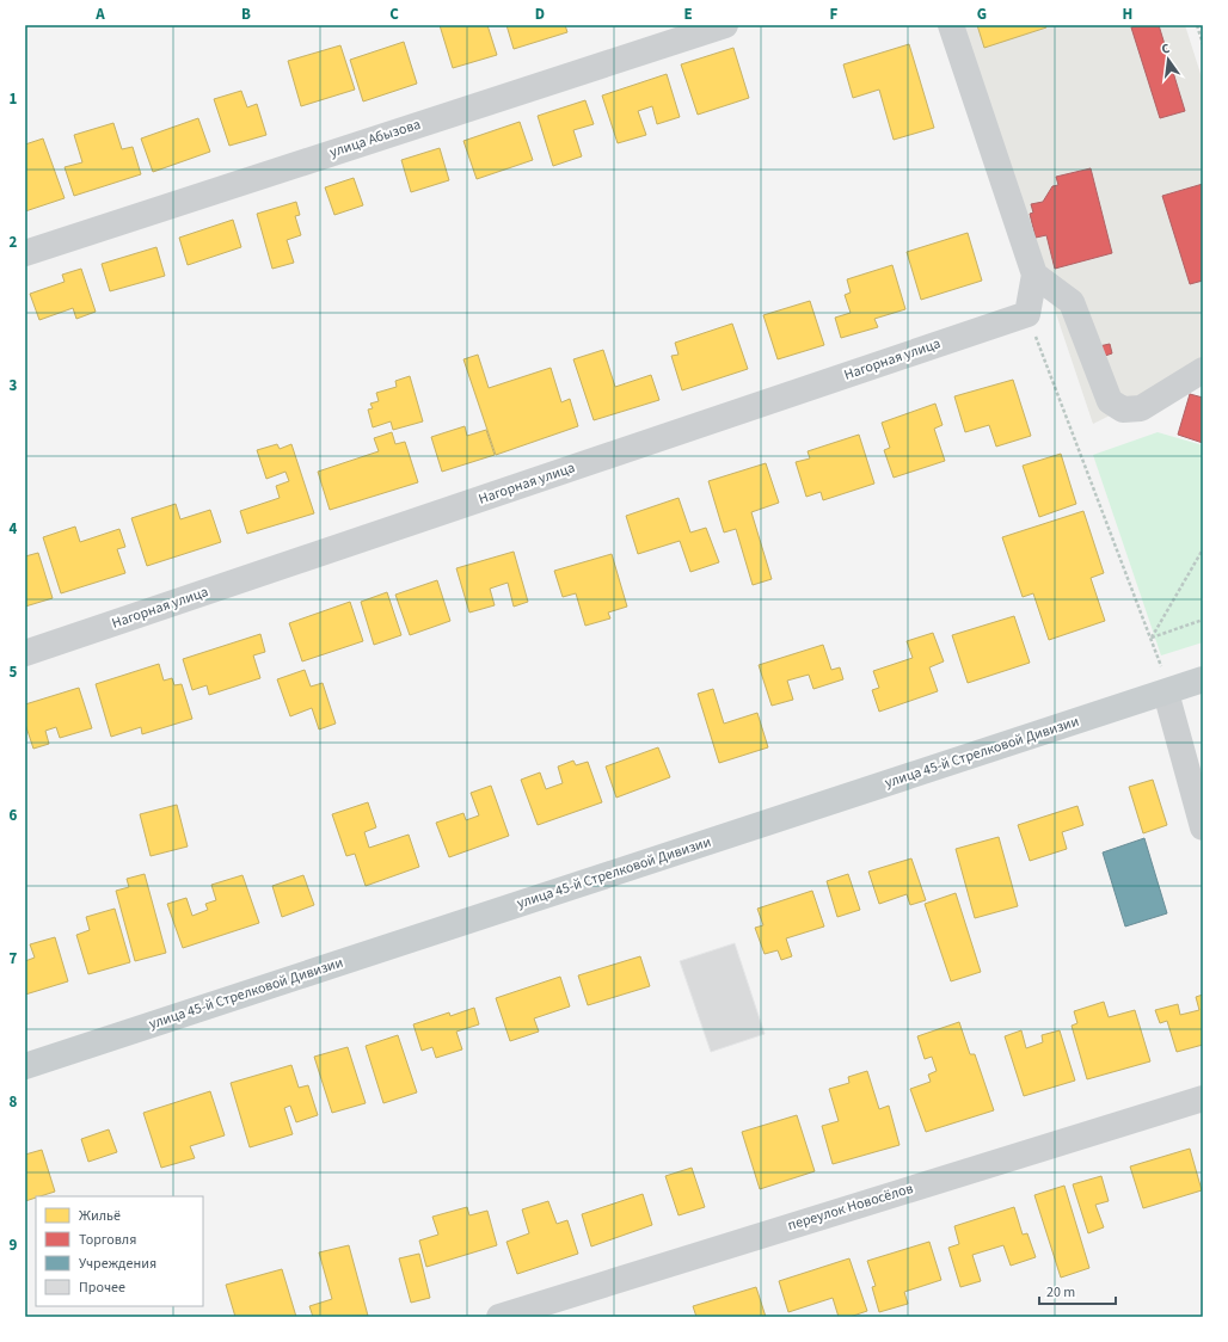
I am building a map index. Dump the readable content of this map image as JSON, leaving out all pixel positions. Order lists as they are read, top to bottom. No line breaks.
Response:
{"streets":{"main road":["улица 45-й Стрелковой Дивизии"],"street":["улица Абызова","Нагорная улица","переулок Новосёлов"]},"legend":["Жильё","Торговля","Учреждения","Прочее"],"scale_bar":"20 m","north":"top","grid":{"columns":["A","B","C","D","E","F","G","H"],"rows":["1","2","3","4","5","6","7","8","9"]}}
